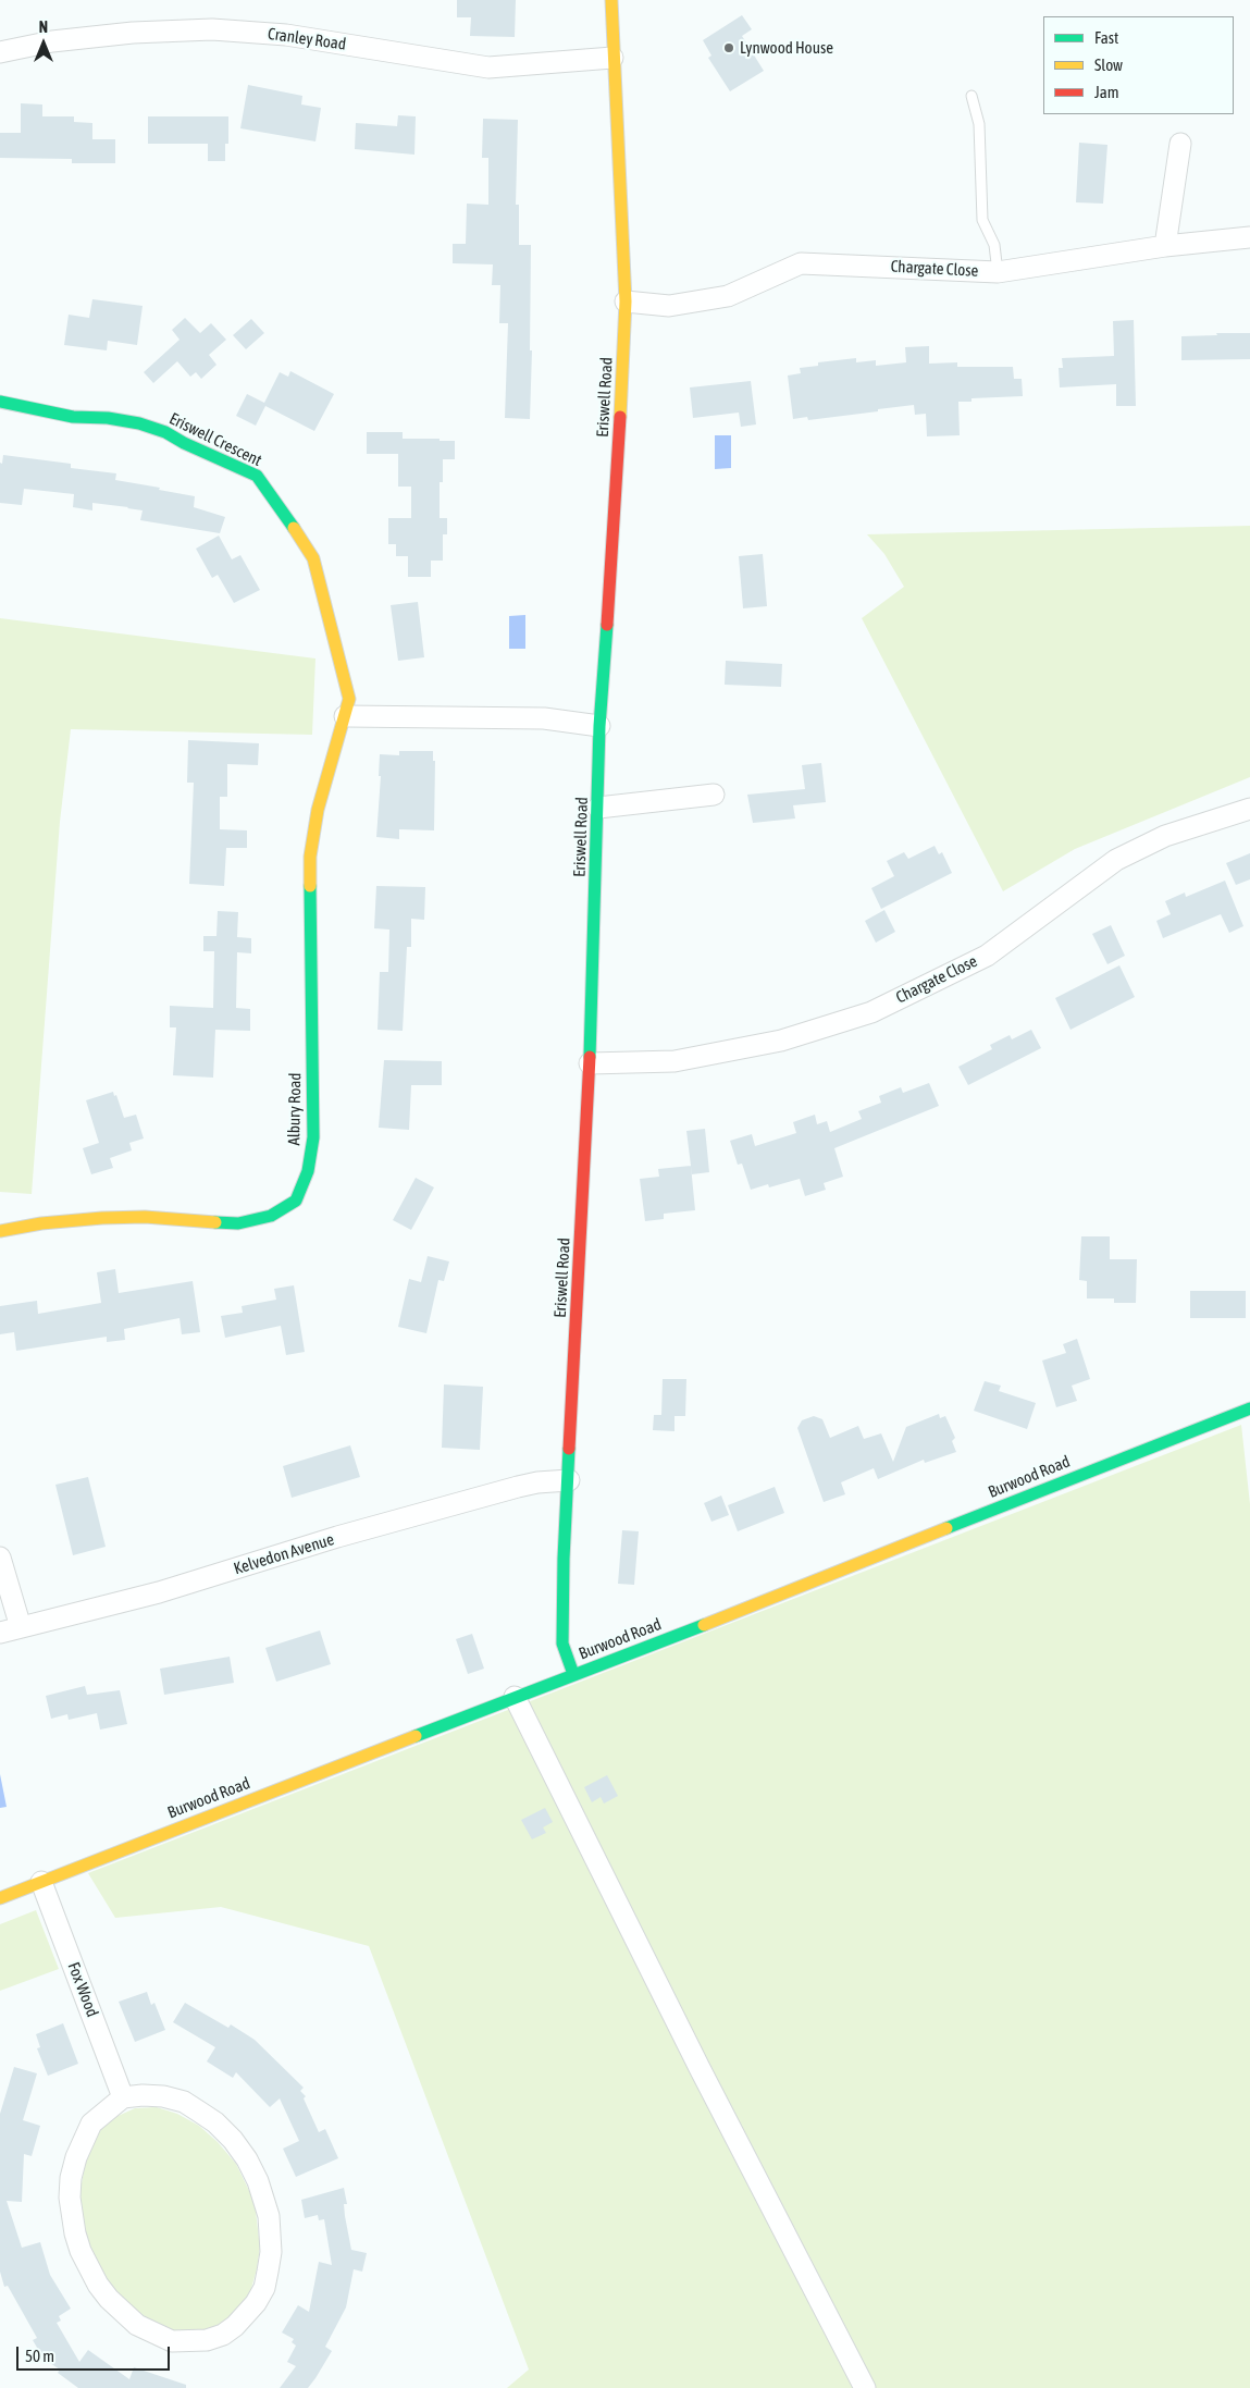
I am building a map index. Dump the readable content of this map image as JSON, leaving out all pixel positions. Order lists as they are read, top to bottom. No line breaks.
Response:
{"streets":{"street":["Cranley Road","Chargate Close","Eriswell Road","Eriswell Crescent","Albury Road","Burwood Road","Kelvedon Avenue","Fox Wood"]},"crossings":[["Cranley Road","Eriswell Road"],["Chargate Close","Eriswell Road"],["Eriswell Road","Burwood Road"],["Eriswell Road","Kelvedon Avenue"],["Eriswell Crescent","Albury Road"],["Burwood Road","Fox Wood"]],"places":["Lynwood House"],"legend":["Fast","Slow","Jam"],"scale_bar":"50 m","north":"top"}
